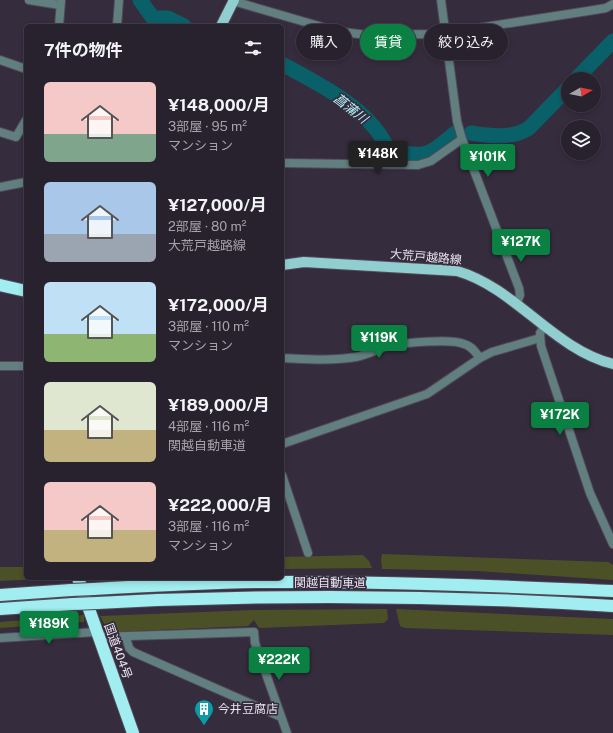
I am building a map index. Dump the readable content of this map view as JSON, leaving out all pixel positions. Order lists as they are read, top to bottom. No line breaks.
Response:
{"streets":{"highway":["関越自動車道","国道404号"],"main road":["大荒戸越路線"]},"water":["菖蒲川"],"places":{"building":["今井豆腐店"]},"north":"right","page":{"chip":["購入","賃貸","絞り込み"],"heading":"7件の物件","list":[{"name":"¥148,000/月","note":"3部屋 · 95 m² · マンション"},{"name":"¥127,000/月","note":"2部屋 · 80 m² · 大荒戸越路線"},{"name":"¥172,000/月","note":"3部屋 · 110 m² · マンション"},{"name":"¥189,000/月","note":"4部屋 · 116 m² · 関越自動車道"},{"name":"¥222,000/月","note":"3部屋 · 116 m² · マンション"}],"price":["¥148K","¥101K","¥127K","¥119K","¥172K","¥189K","¥222K"]}}
